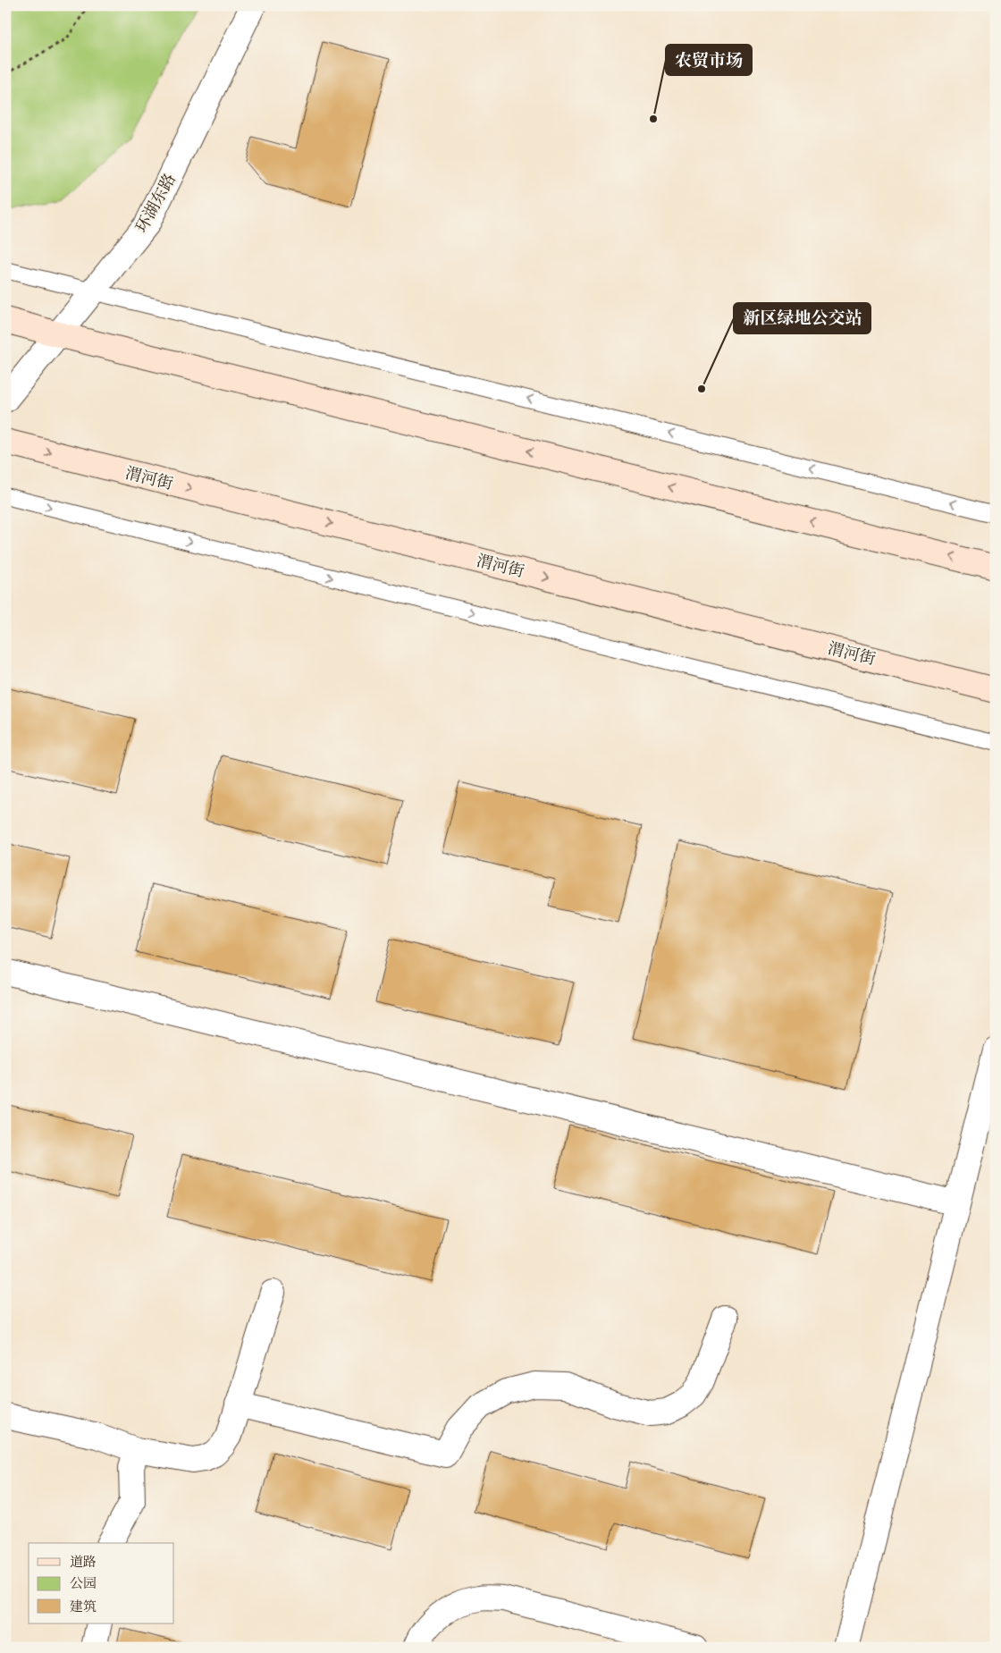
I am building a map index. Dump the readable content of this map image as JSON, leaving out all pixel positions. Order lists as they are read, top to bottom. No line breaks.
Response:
{"streets":{"main road":["渭河街"],"street":["环湖东路"]},"places":["农贸市场","新区绿地公交站"],"legend":["道路","公园","建筑"]}
